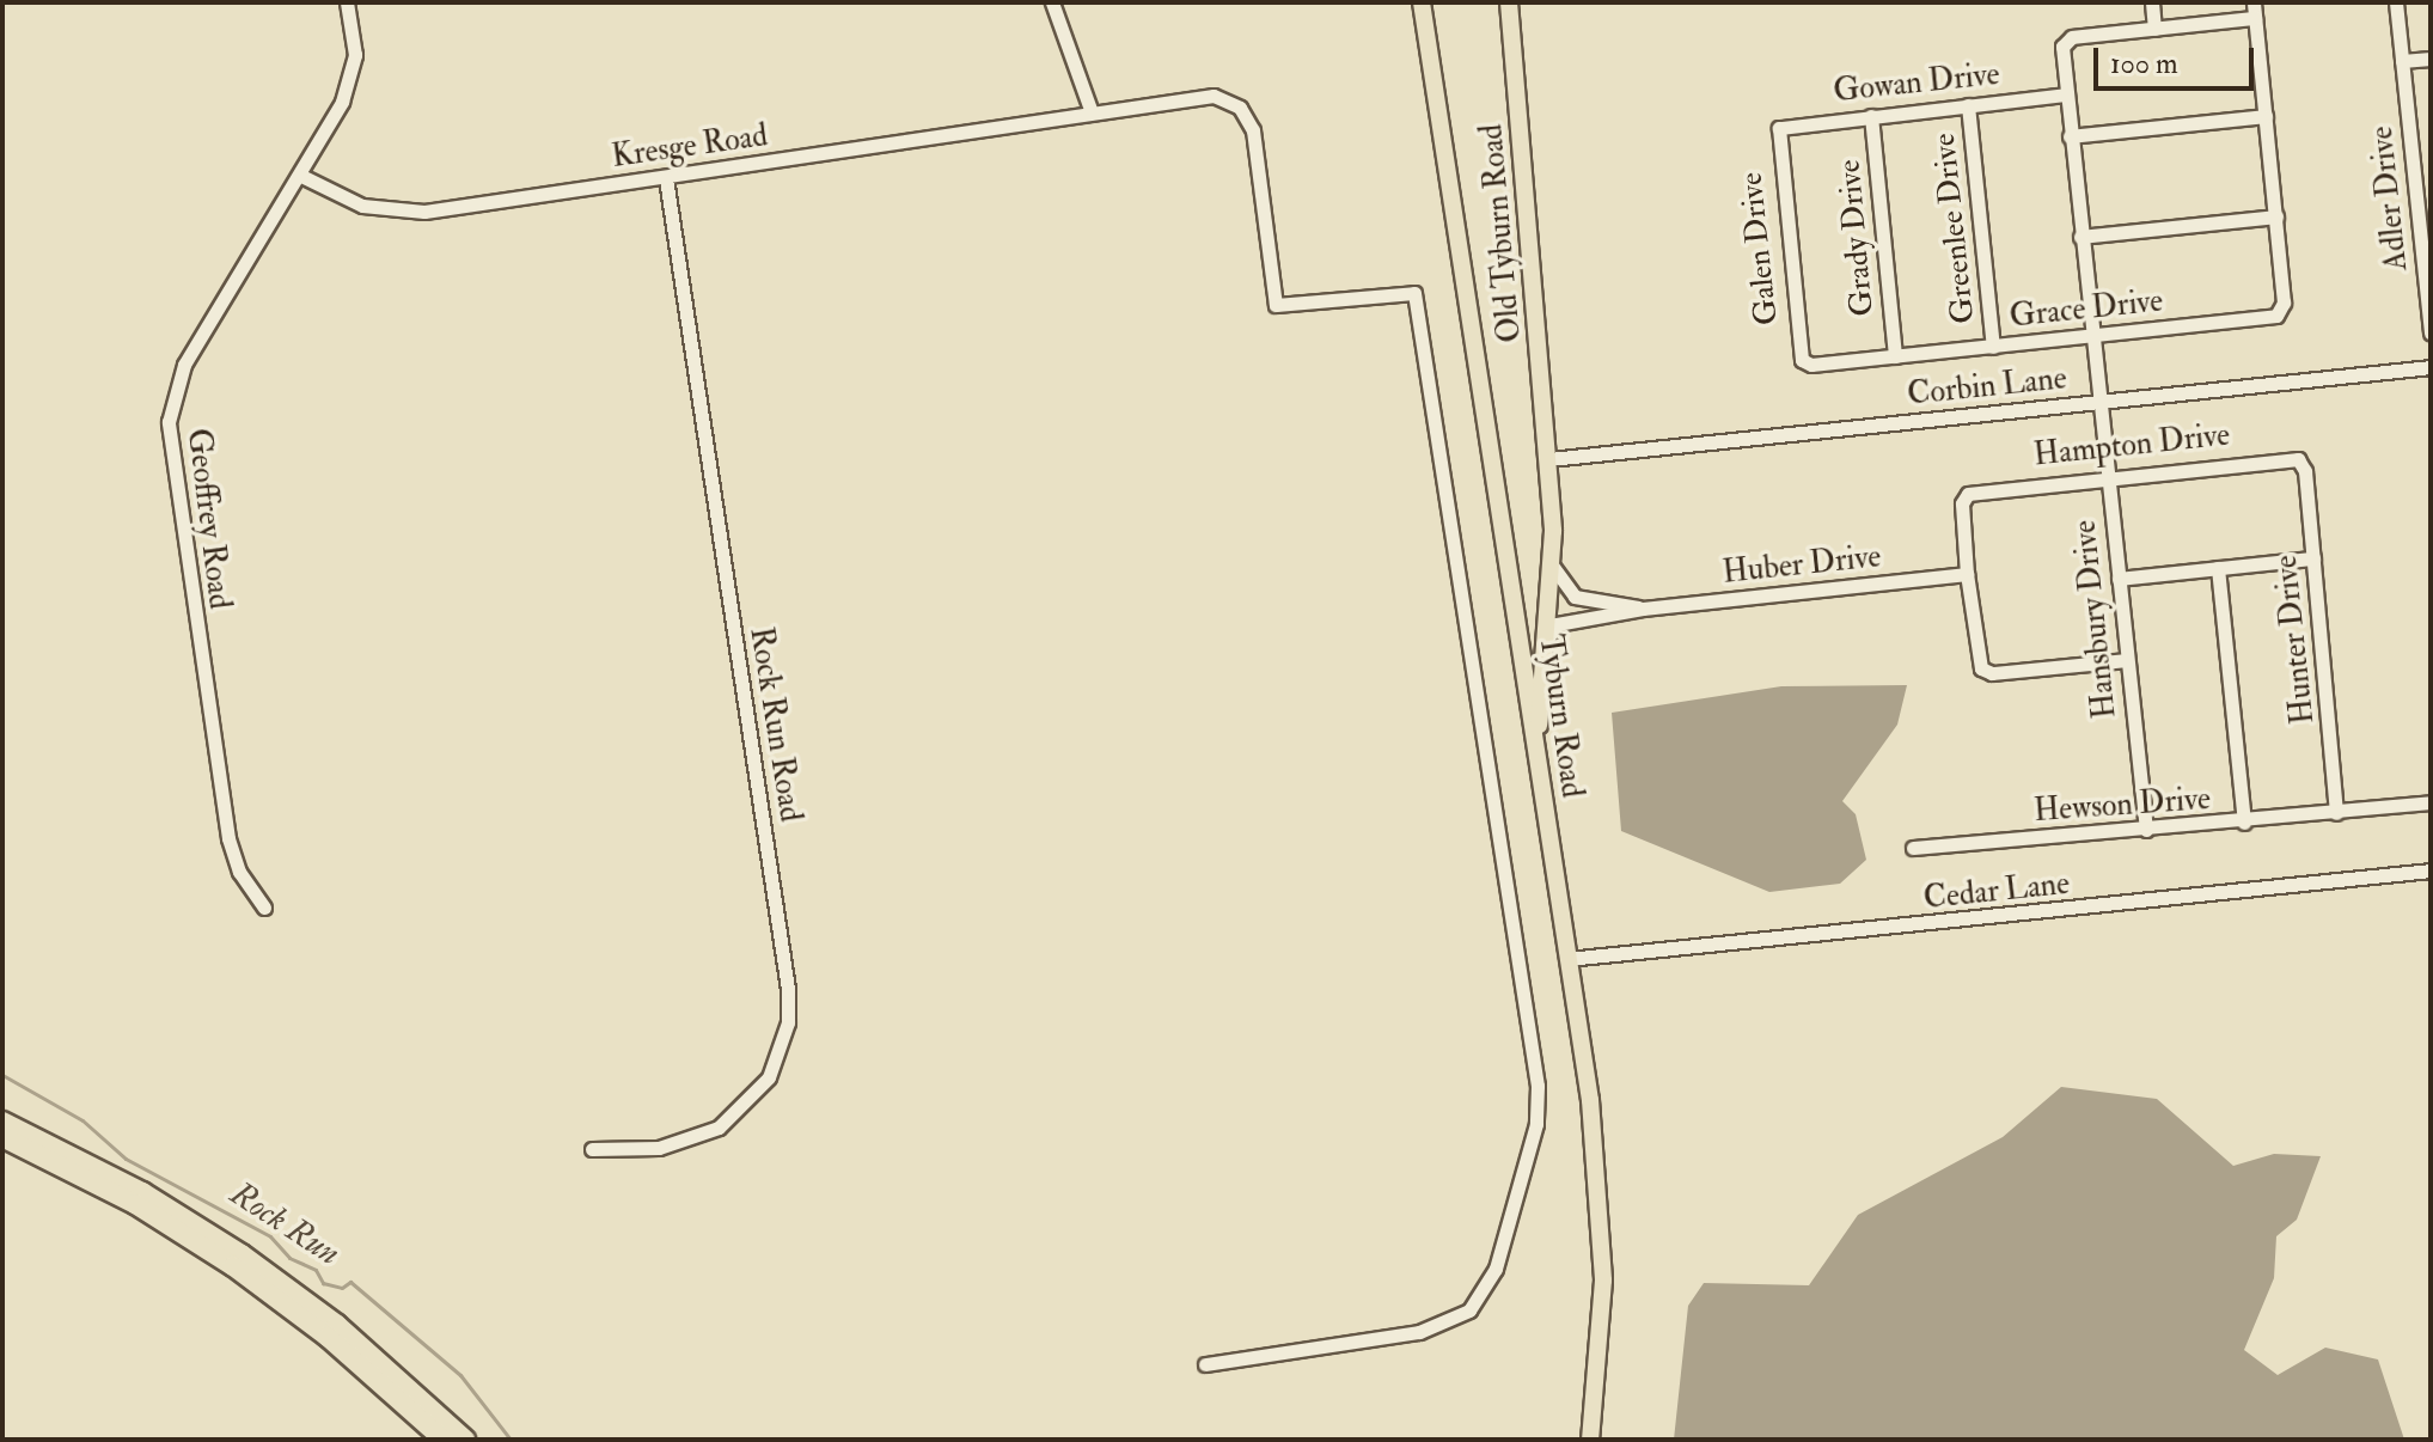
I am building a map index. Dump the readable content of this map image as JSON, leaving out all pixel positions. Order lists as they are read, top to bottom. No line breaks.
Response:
{"streets":{"main road":["Old Tyburn Road","Tyburn Road"],"street":["Gowan Drive","Kresge Road","Adler Drive","Greenlee Drive","Grady Drive","Galen Drive","Grace Drive","Corbin Lane","Hampton Drive","Geoffrey Road","Huber Drive","Hansbury Drive","Hunter Drive","Rock Run Road","Hewson Drive","Cedar Lane"]},"crossings":[["Gowan Drive","Greenlee Drive"],["Gowan Drive","Grady Drive"],["Gowan Drive","Galen Drive"],["Gowan Drive","Hansbury Drive"],["Kresge Road","Geoffrey Road"],["Kresge Road","Rock Run Road"],["Greenlee Drive","Grace Drive"],["Old Tyburn Road","Corbin Lane"],["Old Tyburn Road","Huber Drive"],["Old Tyburn Road","Tyburn Road"],["Grady Drive","Grace Drive"],["Galen Drive","Grace Drive"],["Grace Drive","Hansbury Drive"],["Corbin Lane","Hansbury Drive"],["Hampton Drive","Huber Drive"],["Hampton Drive","Hansbury Drive"],["Hampton Drive","Hunter Drive"],["Hansbury Drive","Hewson Drive"],["Hunter Drive","Hewson Drive"],["Tyburn Road","Cedar Lane"]],"water":["Rock Run"],"scale_bar":"100 m"}
